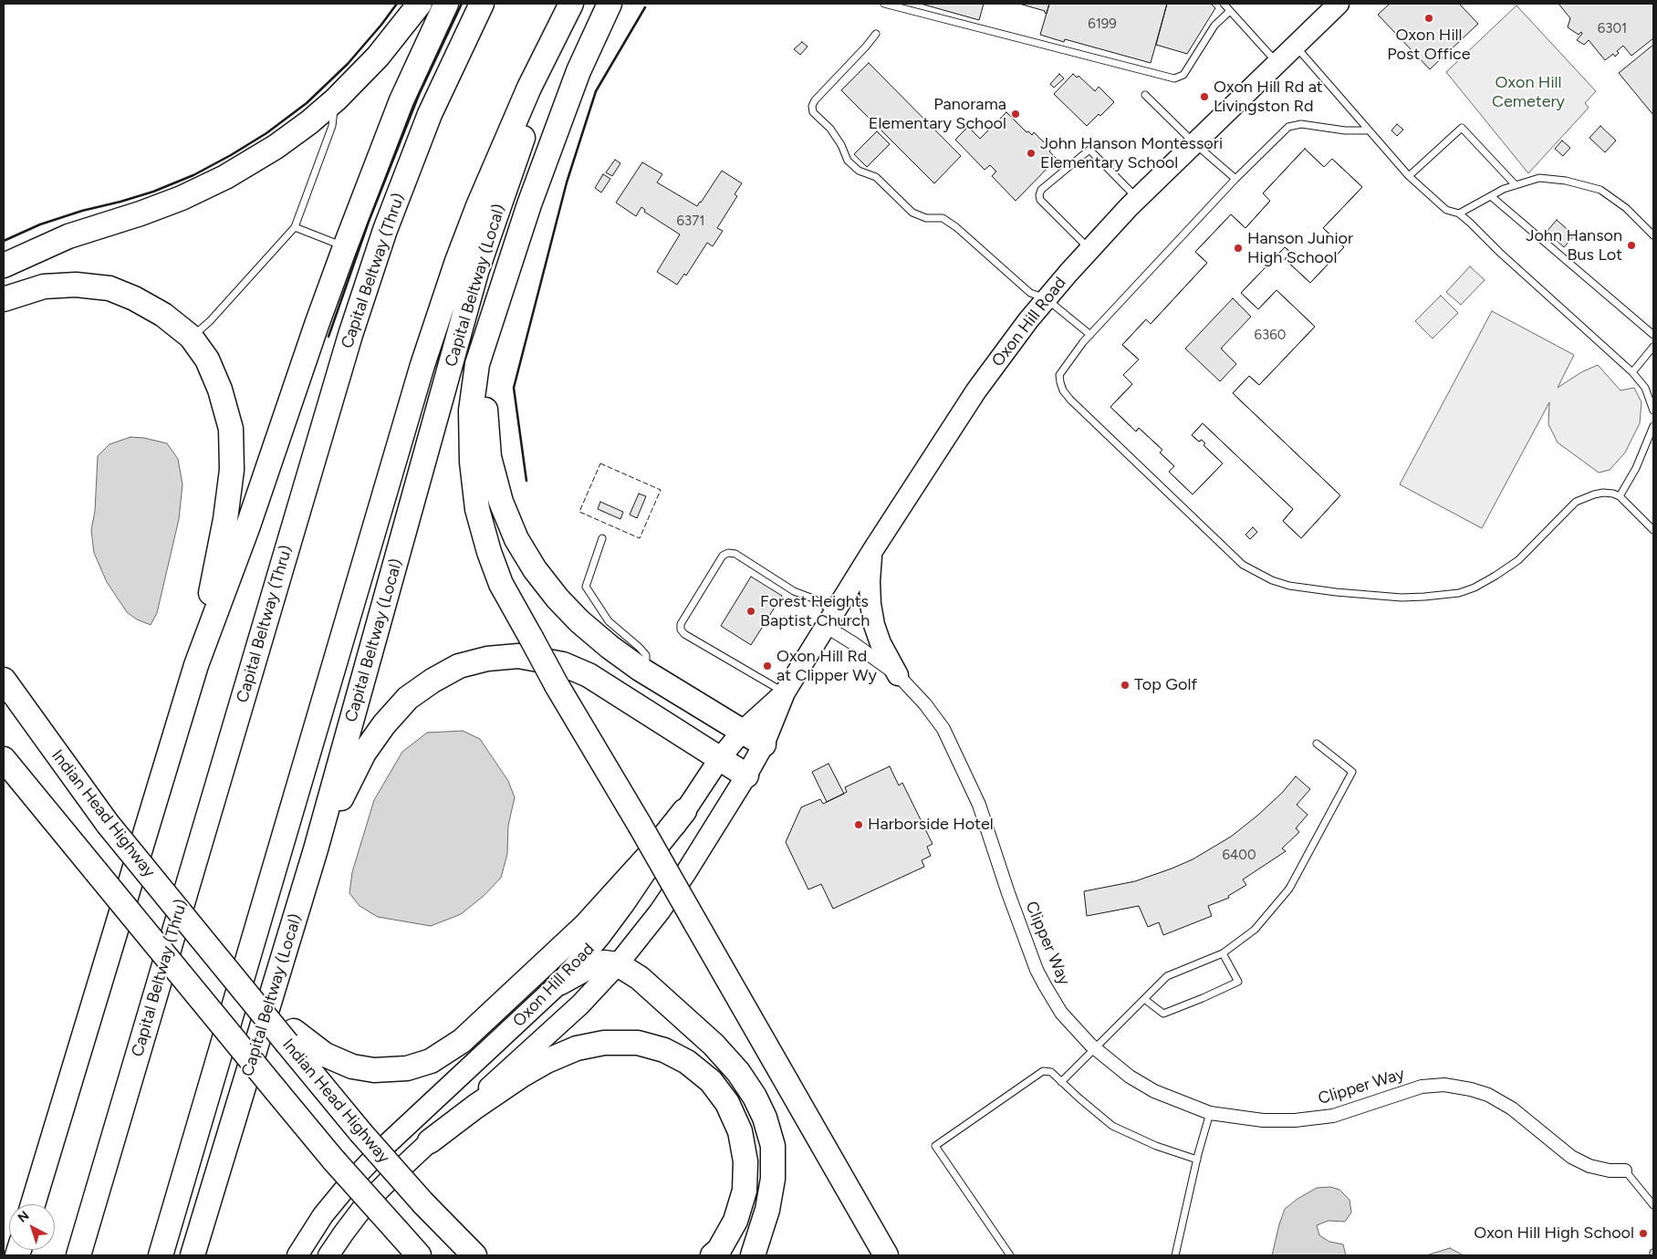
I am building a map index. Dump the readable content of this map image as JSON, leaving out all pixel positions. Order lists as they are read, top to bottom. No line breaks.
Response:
{"streets":{"highway":["Capital Beltway (Thru)","Capital Beltway (Local)","Indian Head Highway"],"main road":["Oxon Hill Road"],"street":["Clipper Way"]},"crossings":[["Oxon Hill Road","Clipper Way"]],"parks":["Oxon Hill Cemetery"],"places":["Oxon Hill Post Office","Oxon Hill Rd at Livingston Rd","Panorama Elementary School","John Hanson Montessori Elementary School","John Hanson Bus Lot","Hanson Junior High School","Forest Heights Baptist Church","Oxon Hill Rd at Clipper Wy","Top Golf","Harborside Hotel","Oxon Hill High School"],"house_numbers":["6199","6301","6371","6360","6400"],"north":"top left"}
